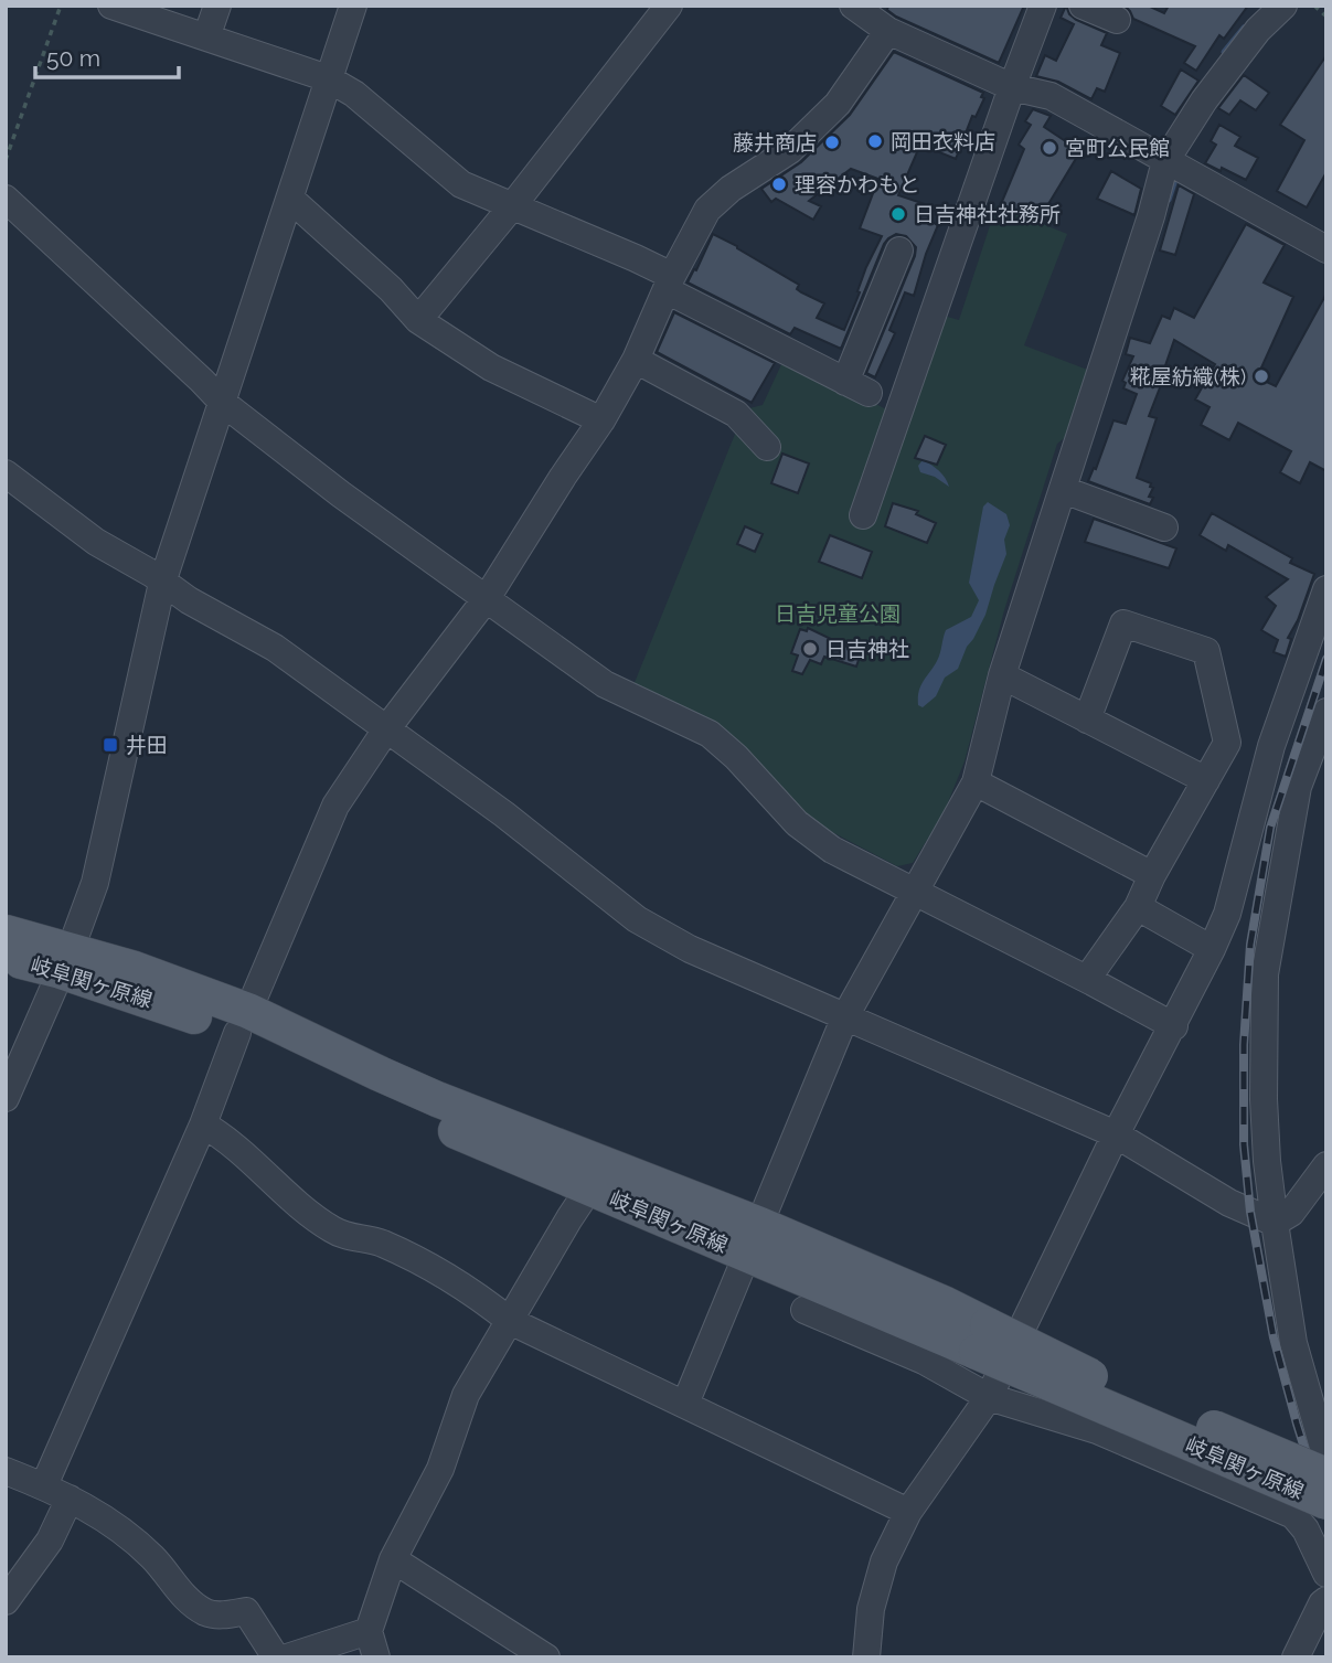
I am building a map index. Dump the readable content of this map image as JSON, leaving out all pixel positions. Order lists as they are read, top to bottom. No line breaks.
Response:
{"streets":{"main road":["岐阜関ヶ原線"]},"parks":["日吉児童公園"],"places":{"other":["岡田衣料店","藤井商店","宮町公民館","理容かわもと","日吉神社社務所","糀屋紡織(株)","日吉神社"],"transit":["井田"]},"scale_bar":"50 m"}
